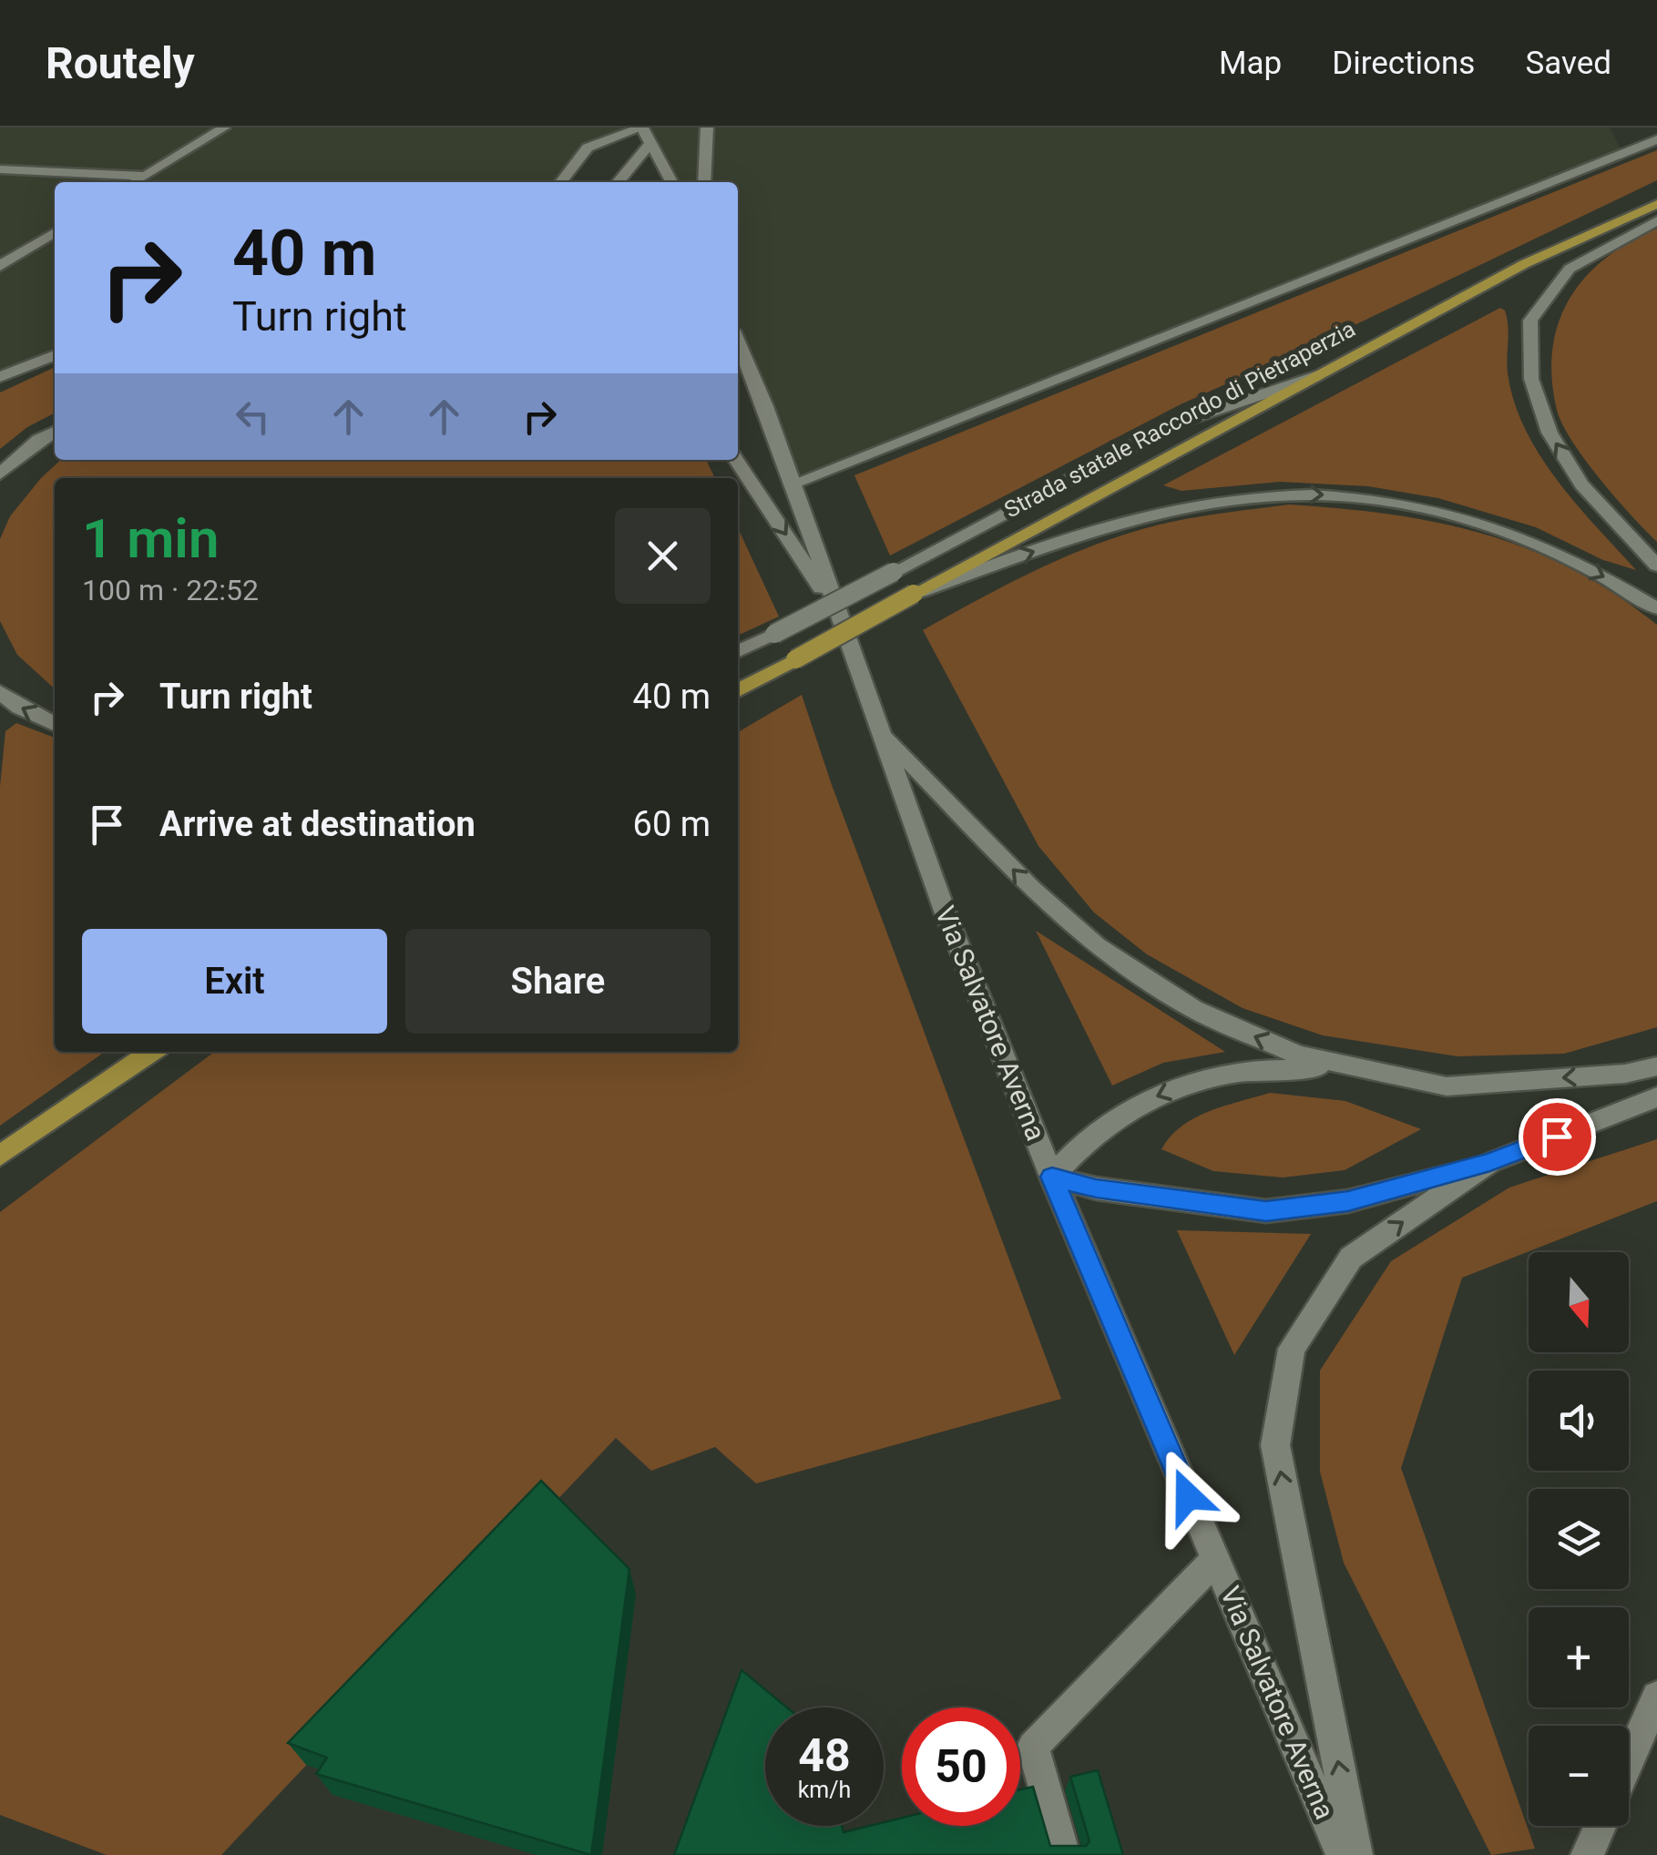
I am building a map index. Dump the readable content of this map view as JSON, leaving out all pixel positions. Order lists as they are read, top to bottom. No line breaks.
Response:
{"streets":{"main road":["Strada statale Raccordo di Pietraperzia","Via Salvatore Averna"]},"north":"bottom","page":{"header":"Routely","nav":["Map","Directions","Saved"],"turn":["40 m","Turn right"],"heading":["1 min","100 m · 22:52"],"list":[{"name":"Turn right","value":"40 m"},{"name":"Arrive at destination","value":"60 m"}],"buttons":["Exit","Share"],"map_buttons":["+","−"],"speed":"48 km/h","limit":"50"}}
